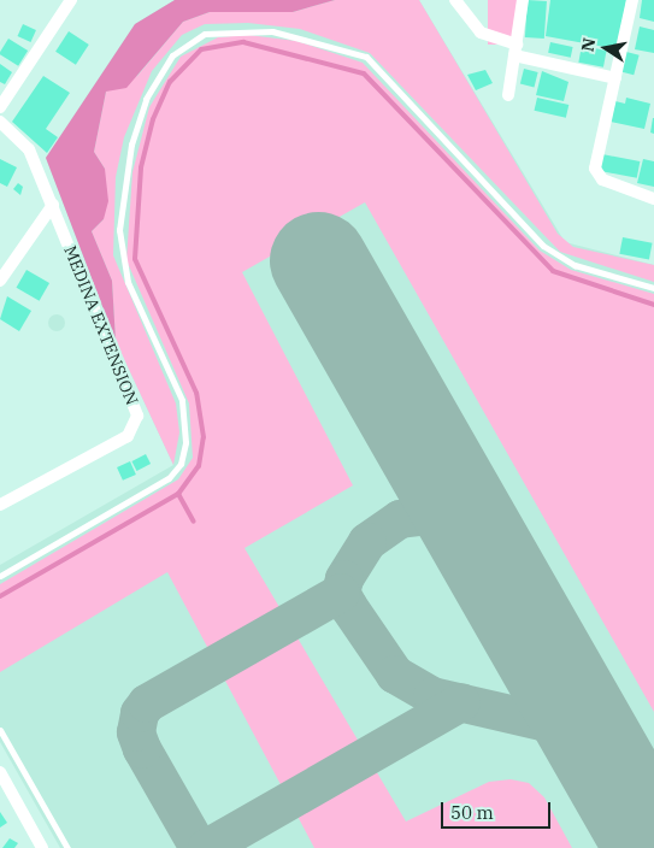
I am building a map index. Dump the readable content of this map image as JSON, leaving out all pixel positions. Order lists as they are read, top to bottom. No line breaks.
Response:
{"streets":{"street":["MEDINA EXTENSION"]},"scale_bar":"50 m","north":"left"}
